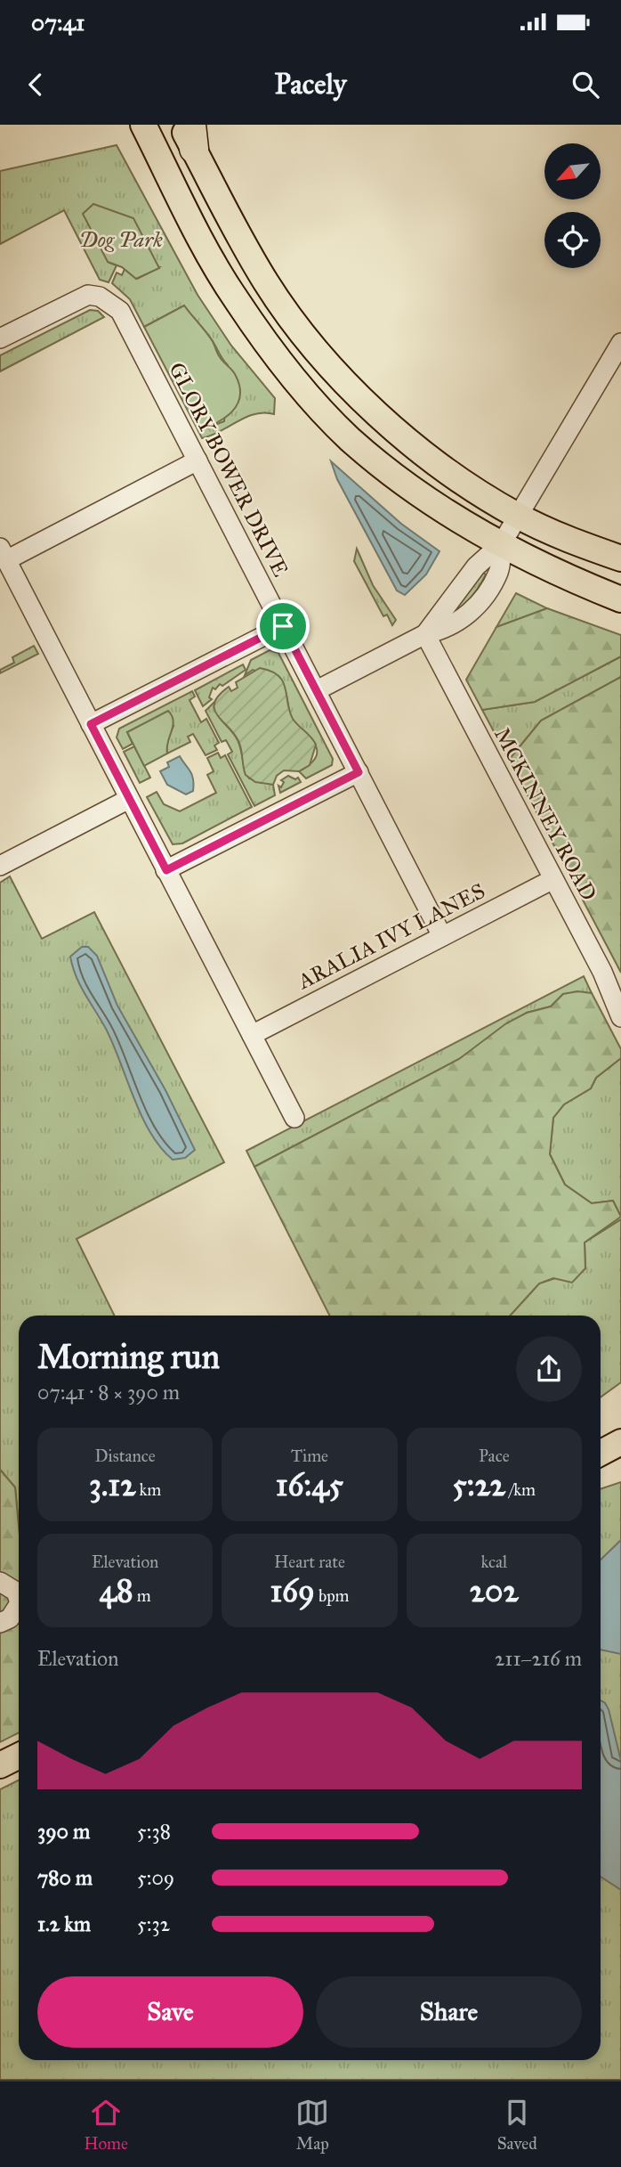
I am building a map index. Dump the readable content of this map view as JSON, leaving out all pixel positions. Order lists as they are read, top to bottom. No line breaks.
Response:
{"streets":{"street":["GLORY BOWER DRIVE","MCKINNEY ROAD","ARALIA IVY LANES"]},"crossings":[["GLORY BOWER DRIVE","ARALIA IVY LANES"],["MCKINNEY ROAD","ARALIA IVY LANES"]],"parks":["Dog Park"],"north":"bottom left","page":{"status":"07:41","header":"Pacely","heading":["Morning run","07:41 · 8 × 390 m"],"stats":[["Distance","3.12 km"],["Time","16:45"],["Pace","5:22 /km"],["Elevation","48 m"],["Heart rate","169 bpm"],["kcal","202"]],"chart":["Elevation","211–216 m"],"list":[{"name":"390 m","note":"5:38"},{"name":"780 m","note":"5:09"},{"name":"1.2 km","note":"5:32"}],"buttons":["Save","Share"],"tabs":["Home","Map","Saved"]}}
